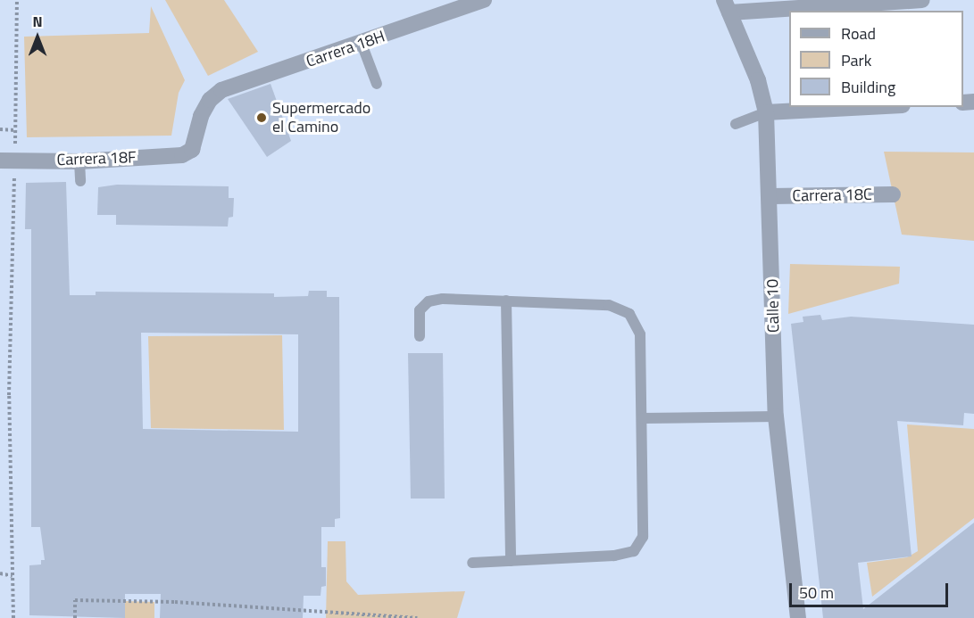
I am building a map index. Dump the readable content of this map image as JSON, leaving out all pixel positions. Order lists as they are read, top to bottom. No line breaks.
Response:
{"streets":{"street":["Carrera 18H","Carrera 18F","Carrera 18C","Calle 10"]},"crossings":[["Carrera 18H","Carrera 18F"],["Carrera 18C","Calle 10"]],"places":["Supermercado el Camino"],"legend":["Road","Park","Building"],"scale_bar":"50 m","north":"top"}
